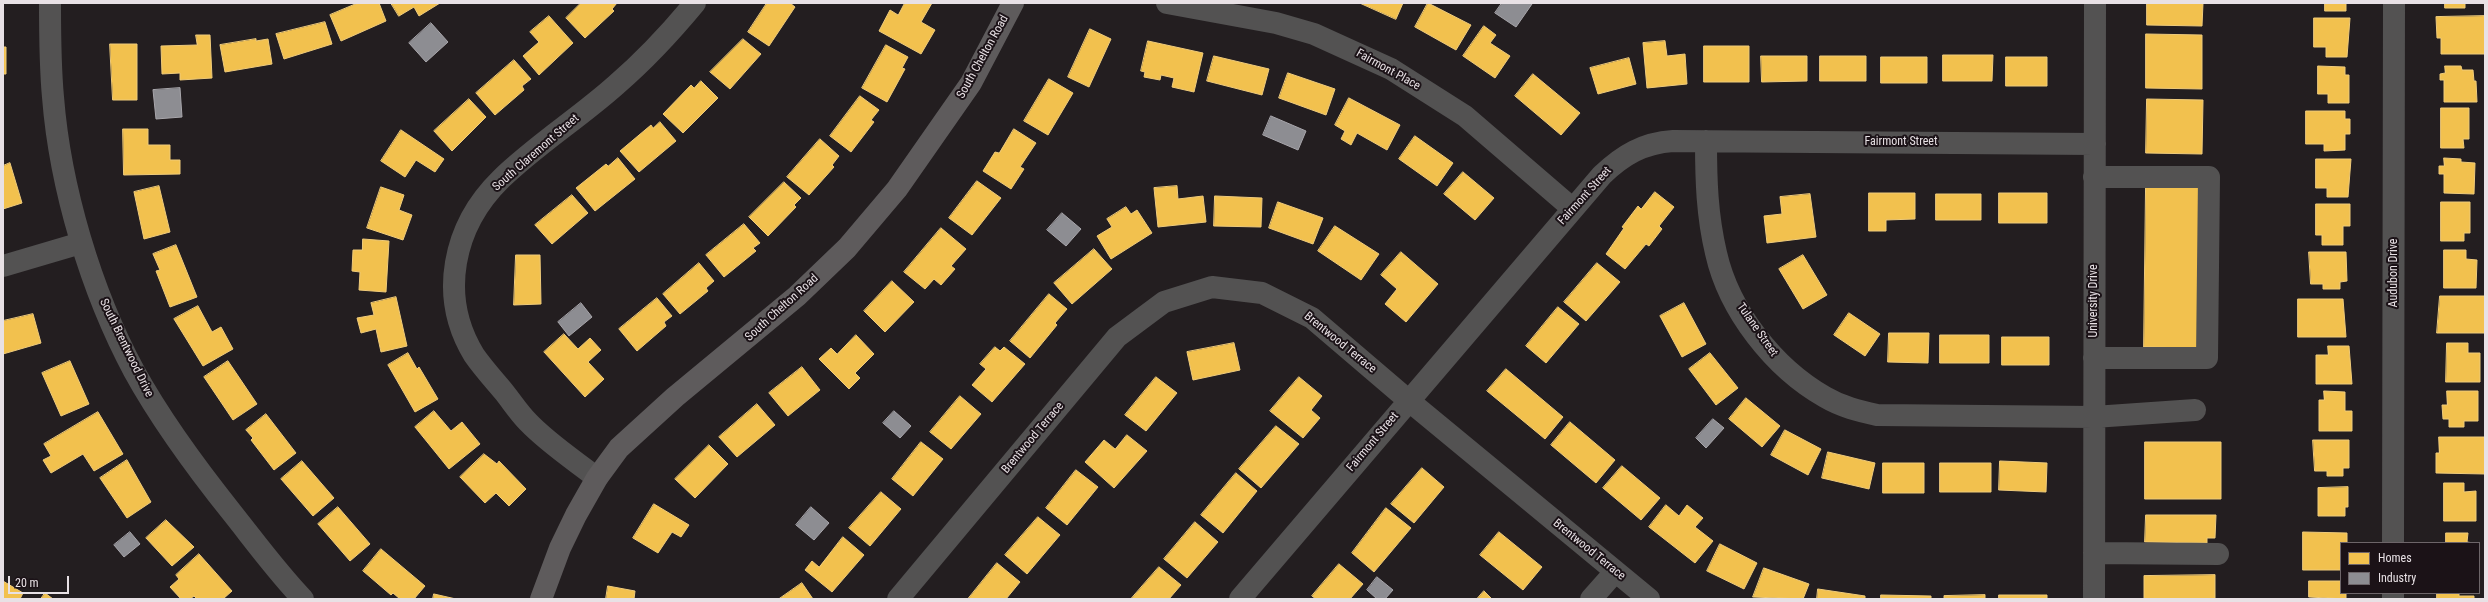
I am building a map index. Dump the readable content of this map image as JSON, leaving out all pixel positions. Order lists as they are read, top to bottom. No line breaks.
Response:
{"streets":{"main road":["South Chelton Road"],"street":["Fairmont Place","Fairmont Street","South Claremont Street","Audubon Drive","University Drive","Tulane Street","Brentwood Terrace","South Brentwood Drive"]},"crossings":[["South Chelton Road","South Claremont Street"],["Fairmont Place","Fairmont Street"],["Fairmont Street","University Drive"],["Fairmont Street","Tulane Street"],["Fairmont Street","Brentwood Terrace"],["University Drive","Tulane Street"]],"legend":["Homes","Industry"],"scale_bar":"20 m"}
